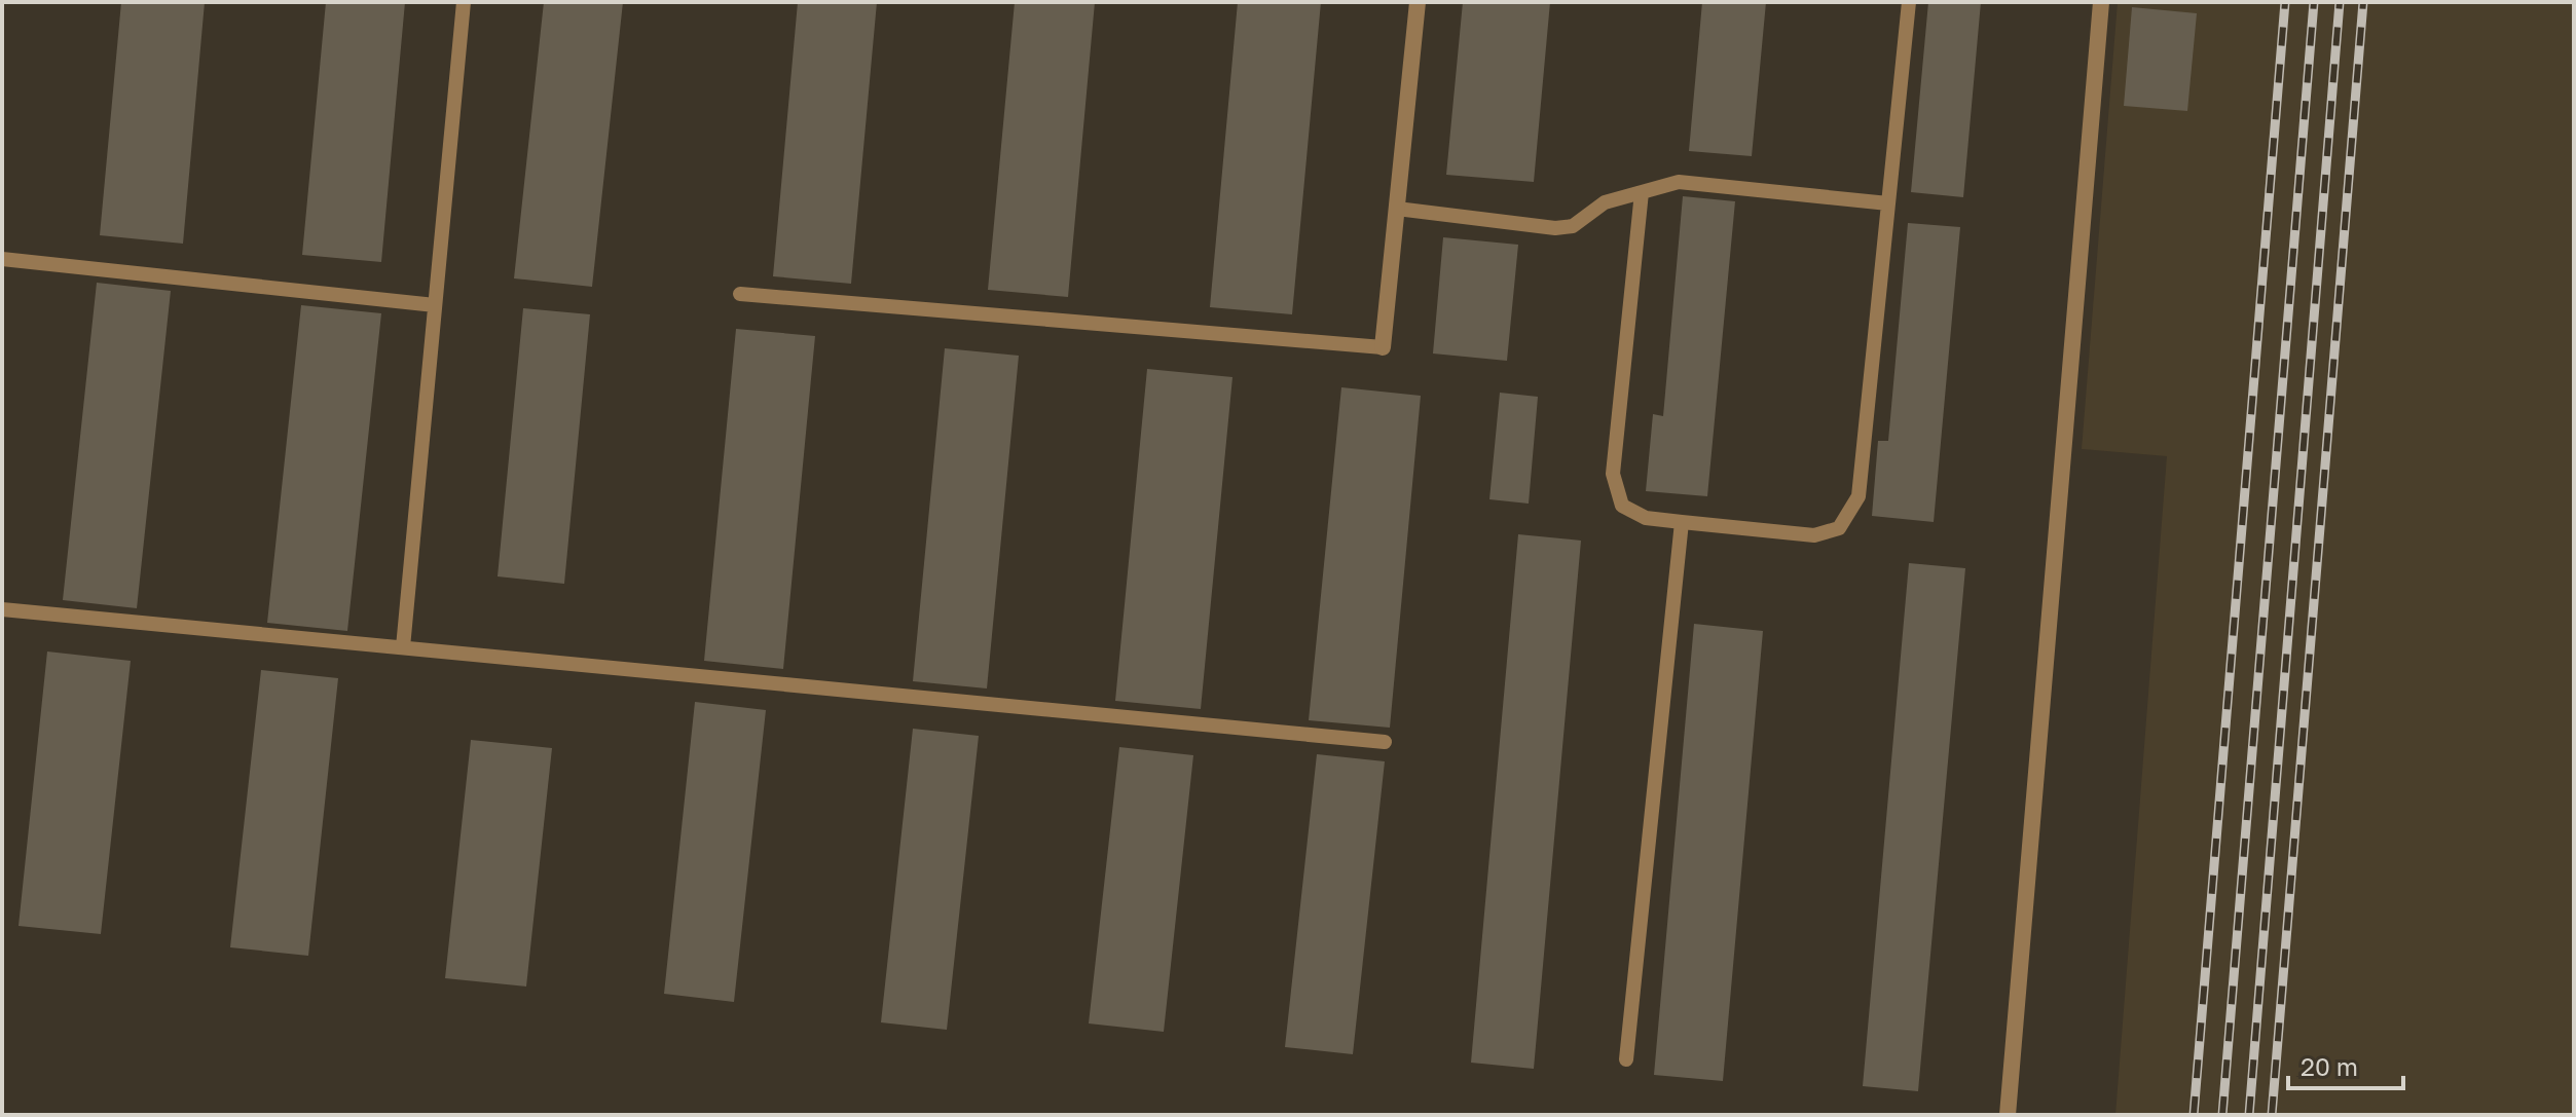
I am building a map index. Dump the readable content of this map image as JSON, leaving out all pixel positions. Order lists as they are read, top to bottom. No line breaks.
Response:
{"scale_bar":"20 m"}
